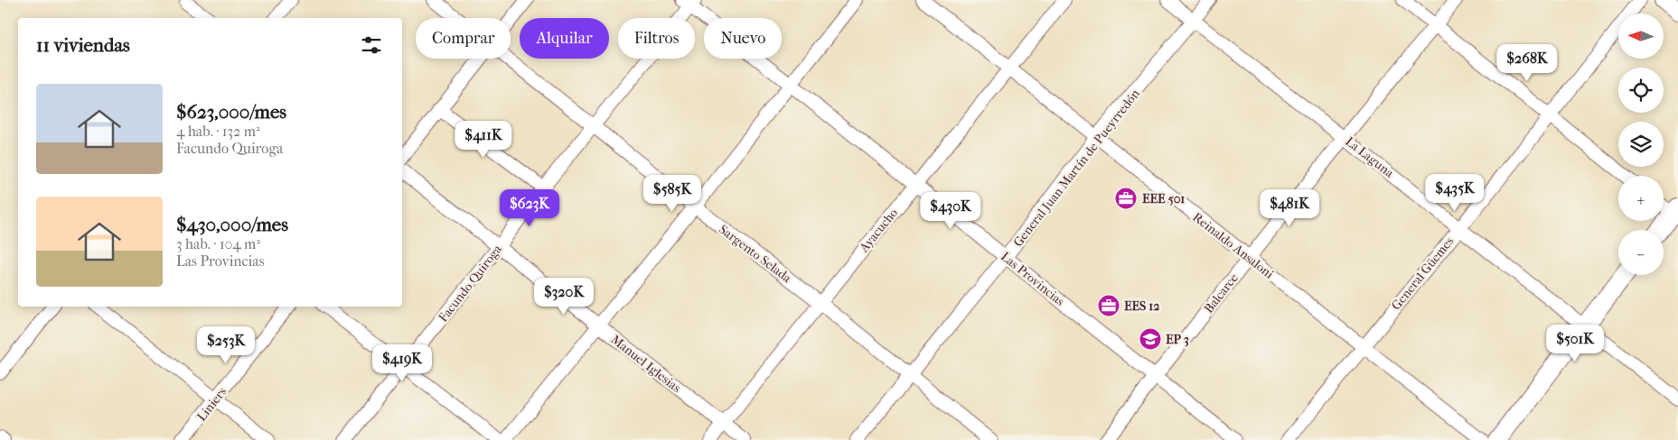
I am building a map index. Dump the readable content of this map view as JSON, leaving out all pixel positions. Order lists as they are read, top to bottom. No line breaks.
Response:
{"streets":{"street":["La Laguna","General Juan Martín de Pueyrredón","Ayacucho","Reinaldo Ansaloni","Sargento Selada","General Güemes","Las Provincias","Facundo Quiroga","Balcarce","Manuel Iglesias","Liniers"]},"crossings":[["La Laguna","General Juan Martín de Pueyrredón"],["La Laguna","General Güemes"],["La Laguna","Balcarce"],["General Juan Martín de Pueyrredón","Reinaldo Ansaloni"],["General Juan Martín de Pueyrredón","Sargento Selada"],["General Juan Martín de Pueyrredón","Las Provincias"],["Ayacucho","Reinaldo Ansaloni"],["Ayacucho","Sargento Selada"],["Ayacucho","Las Provincias"],["Ayacucho","Manuel Iglesias"],["Reinaldo Ansaloni","General Güemes"],["Reinaldo Ansaloni","Balcarce"],["Sargento Selada","Facundo Quiroga"],["Las Provincias","Facundo Quiroga"],["Las Provincias","Balcarce"],["Facundo Quiroga","Manuel Iglesias"]],"places":{"office":["EEE 501","EES 12"],"school or university":["EP 3"]},"north":"left","page":{"map_buttons":["+","−"],"chip":["Comprar","Alquilar","Filtros","Nuevo"],"heading":"11 viviendas","price":["$268K","$411K","$435K","$585K","$623K","$481K","$430K","$320K","$501K","$253K","$419K"],"list":[{"name":"$623,000/mes","note":"4 hab. · 132 m² · Facundo Quiroga"},{"name":"$430,000/mes","note":"3 hab. · 104 m² · Las Provincias"}]}}
